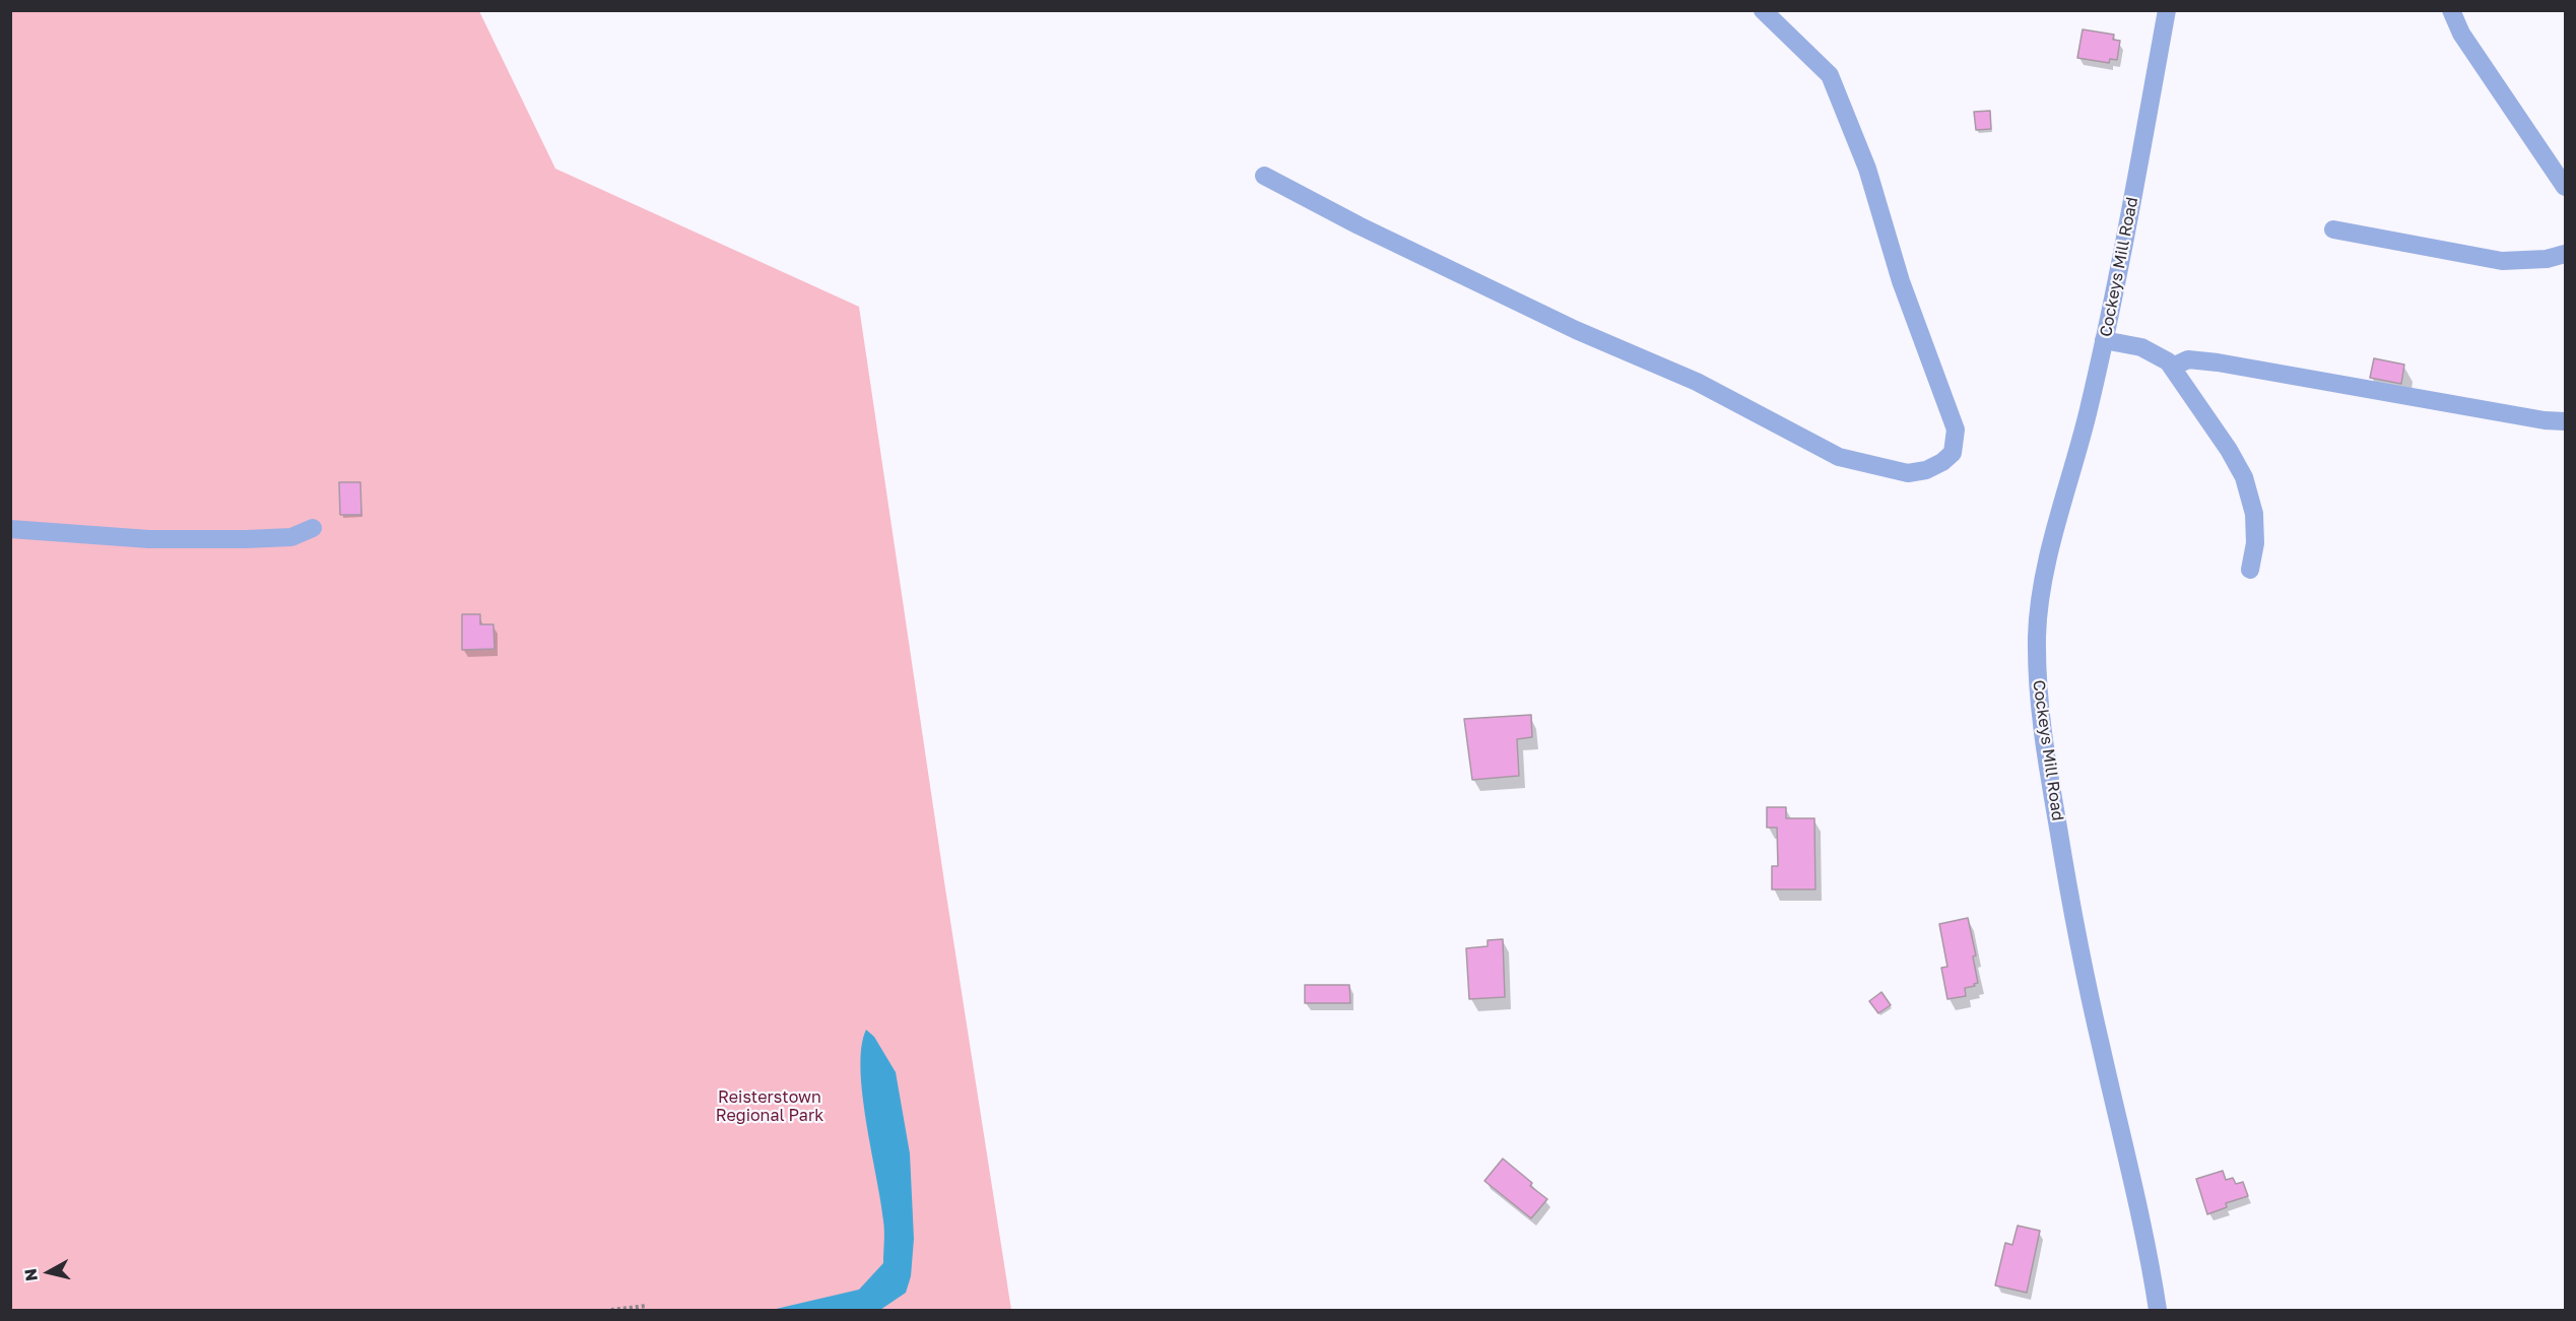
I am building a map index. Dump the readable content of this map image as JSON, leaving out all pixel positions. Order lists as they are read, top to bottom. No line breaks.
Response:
{"streets":{"street":["Cockeys Mill Road"]},"parks":["Reisterstown Regional Park"],"north":"left"}
